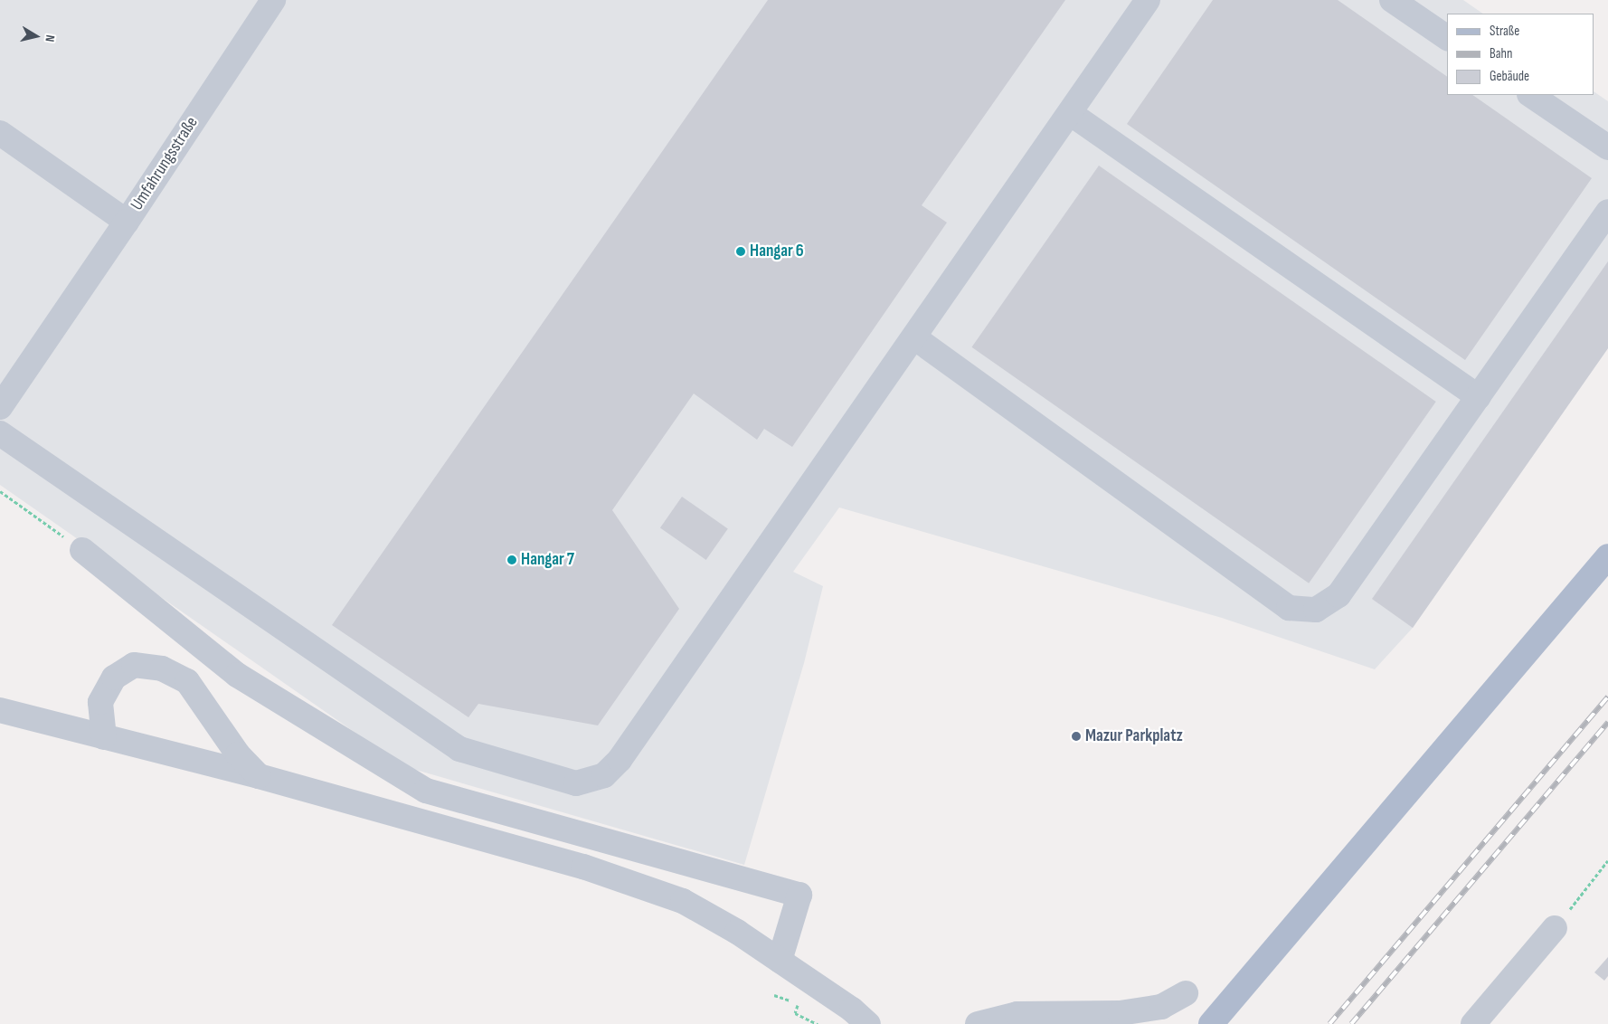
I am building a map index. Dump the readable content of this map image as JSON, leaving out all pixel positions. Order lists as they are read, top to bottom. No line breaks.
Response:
{"streets":{"lane":["Umfahrungsstraße"]},"places":["Hangar 6","Hangar 7","Mazur Parkplatz"],"legend":["Straße","Bahn","Gebäude"],"north":"right"}
